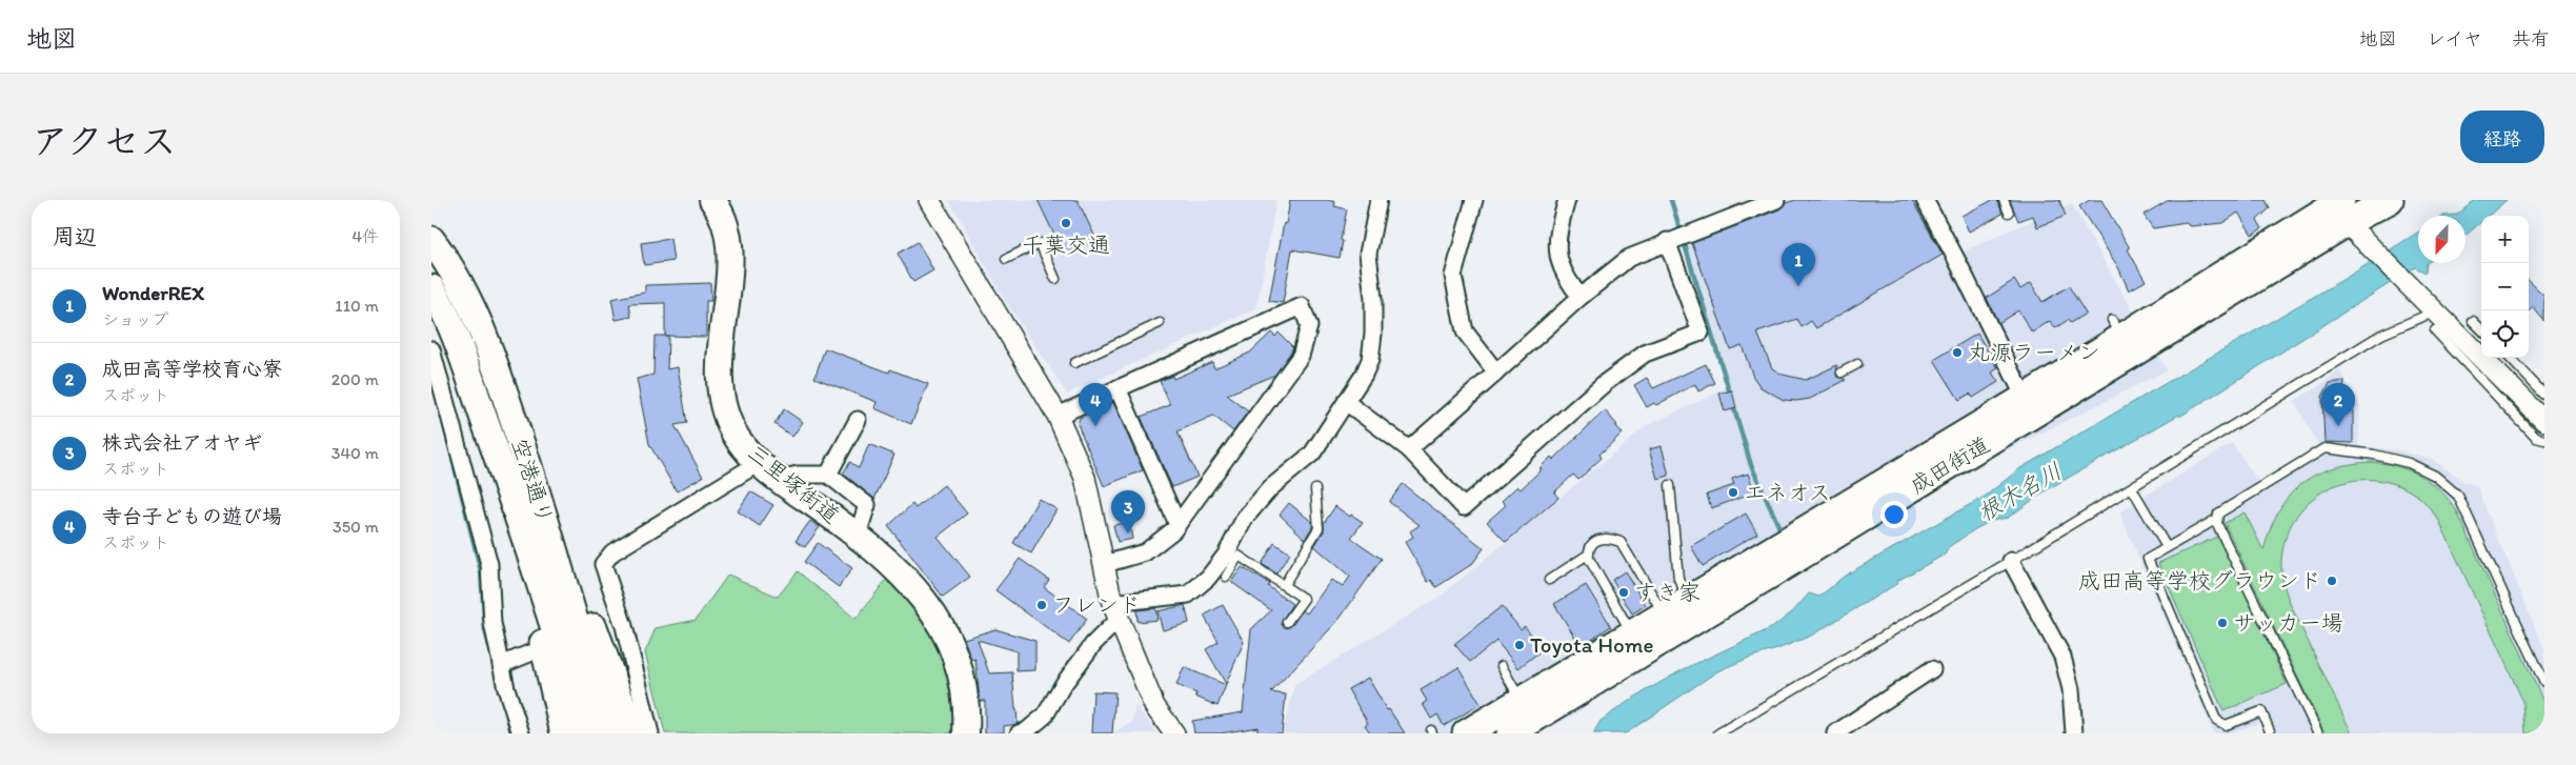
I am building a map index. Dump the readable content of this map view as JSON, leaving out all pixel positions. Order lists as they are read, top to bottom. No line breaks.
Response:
{"streets":{"highway":["成田街道","空港通り"],"main road":["三里塚街道"]},"water":["根木名川"],"places":["千葉交通","丸源ラーメン","エネオス","成田高等学校グラウンド","すき家","フレンド","サッカー場","Toyota Home"],"north":"bottom","page":{"header":"地図","nav":["地図","レイヤ","共有"],"title":"アクセス","buttons":"経路","heading":["周辺","4件"],"map_buttons":["+","−"],"pins":["1","2","4","3"],"list":[{"mark":"1","name":"WonderREX","note":"ショップ","value":"110 m"},{"mark":"2","name":"成田高等学校育心寮","note":"スポット","value":"200 m"},{"mark":"3","name":"株式会社アオヤギ","note":"スポット","value":"340 m"},{"mark":"4","name":"寺台子どもの遊び場","note":"スポット","value":"350 m"}]}}
